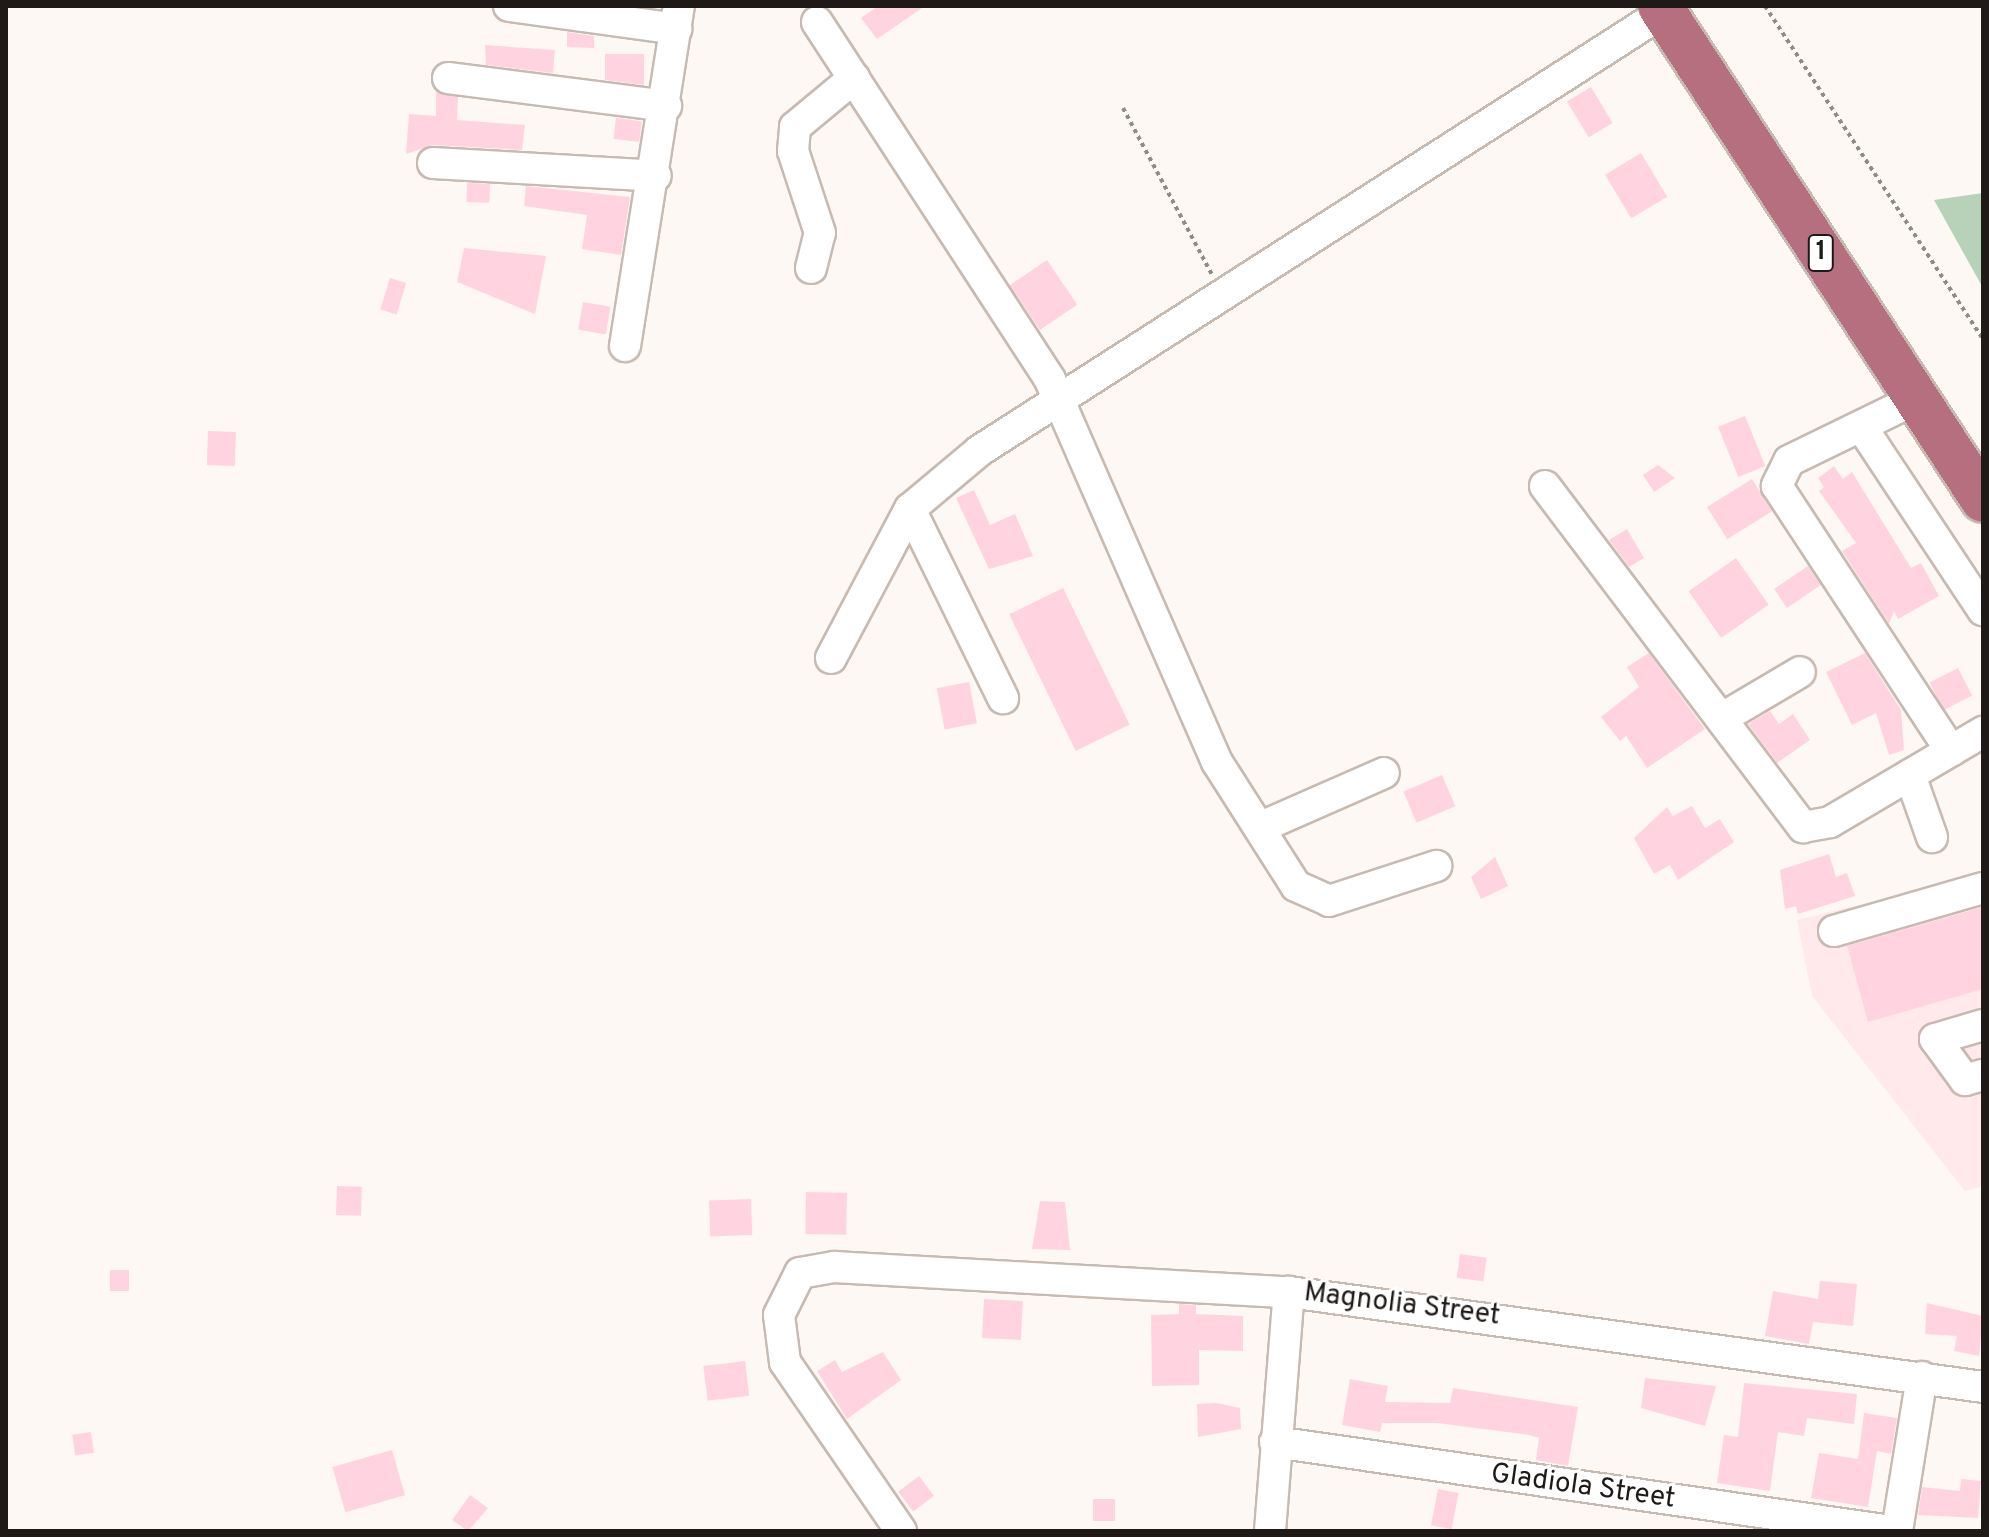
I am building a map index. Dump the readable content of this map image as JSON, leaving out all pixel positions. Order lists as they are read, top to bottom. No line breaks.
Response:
{"streets":{"highway":["1"],"street":["Magnolia Street","Gladiola Street"]}}
